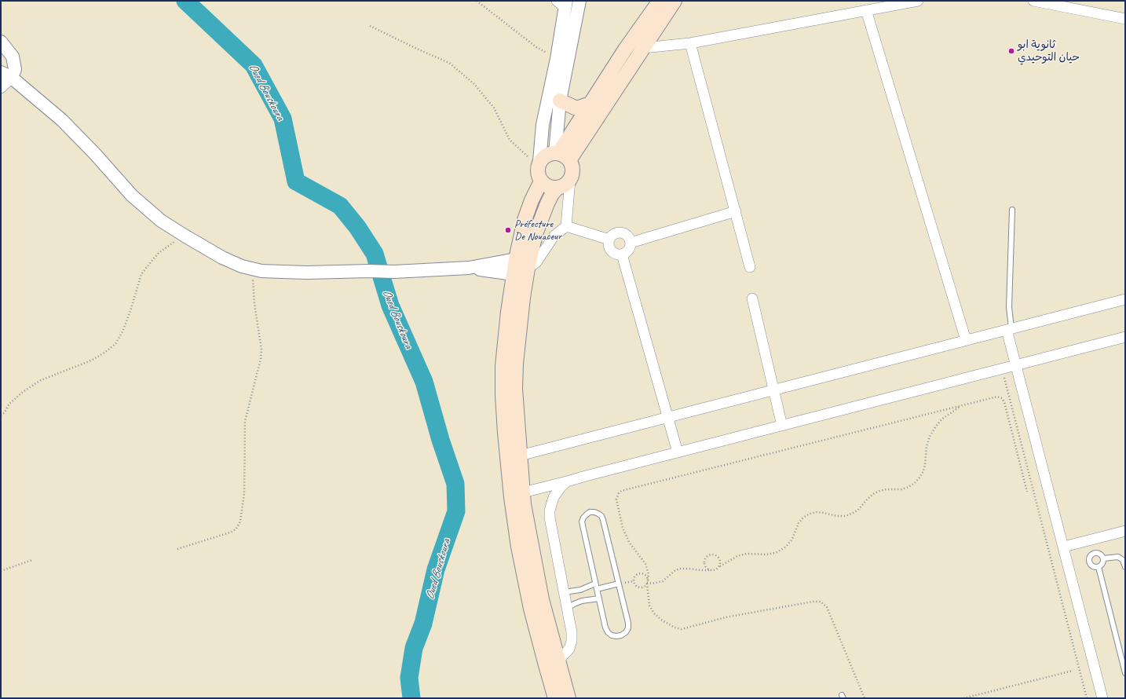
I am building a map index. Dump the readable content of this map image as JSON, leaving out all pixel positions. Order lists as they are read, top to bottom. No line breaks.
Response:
{"water":["Oued Bouskoura"],"places":["ثانوية ابو حيان التوحيدي","Préfecture De Nouaceur"]}
